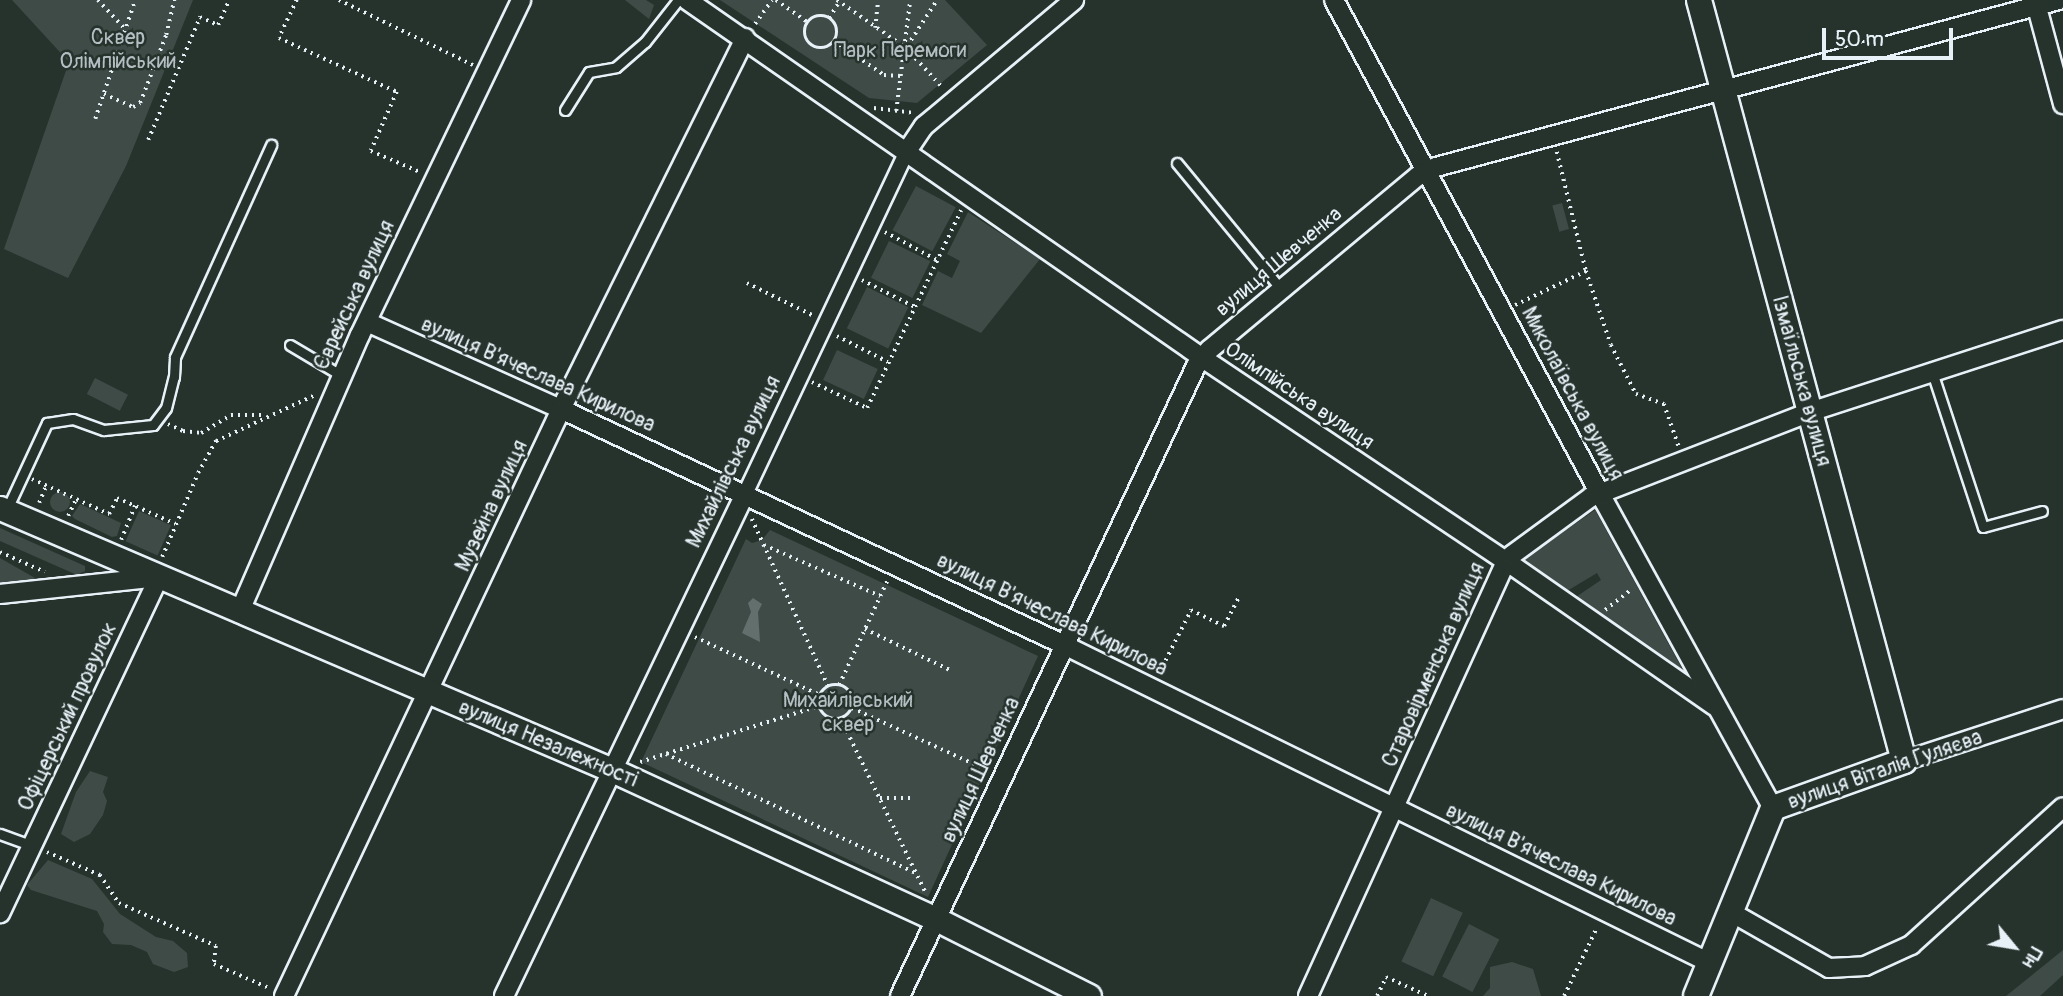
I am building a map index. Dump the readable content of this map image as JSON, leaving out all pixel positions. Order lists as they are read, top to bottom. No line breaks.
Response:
{"streets":{"main road":["Ізмаїльська вулиця","вулиця Віталія Гуляєва"],"street":["вулиця Шевченка","Єврейська вулиця","вулиця В'ячеслава Кирилова","Миколаївська вулиця","Олімпійська вулиця","Михайлівська вулиця","Музейна вулиця","Старовірменська вулиця","Офіцерський провулок","вулиця Незалежності"]},"crossings":[["вулиця Шевченка","вулиця В'ячеслава Кирилова"],["вулиця Шевченка","Ізмаїльська вулиця"],["вулиця Шевченка","Миколаївська вулиця"],["вулиця Шевченка","Олімпійська вулиця"],["вулиця Шевченка","вулиця Незалежності"],["Єврейська вулиця","вулиця В'ячеслава Кирилова"],["Єврейська вулиця","вулиця Незалежності"],["вулиця В'ячеслава Кирилова","Михайлівська вулиця"],["вулиця В'ячеслава Кирилова","Музейна вулиця"],["вулиця В'ячеслава Кирилова","Старовірменська вулиця"],["вулиця В'ячеслава Кирилова","вулиця Віталія Гуляєва"],["Ізмаїльська вулиця","Старовірменська вулиця"],["Ізмаїльська вулиця","вулиця Віталія Гуляєва"],["Миколаївська вулиця","Олімпійська вулиця"],["Миколаївська вулиця","Старовірменська вулиця"],["Миколаївська вулиця","вулиця Віталія Гуляєва"],["Олімпійська вулиця","Михайлівська вулиця"],["Олімпійська вулиця","Музейна вулиця"],["Олімпійська вулиця","Старовірменська вулиця"],["Михайлівська вулиця","вулиця Незалежності"],["Музейна вулиця","вулиця Незалежності"],["Офіцерський провулок","вулиця Незалежності"]],"parks":["Сквер Олімпійський","Парк Перемоги","Михайлівський сквер"],"scale_bar":"50 m","north":"bottom right"}
